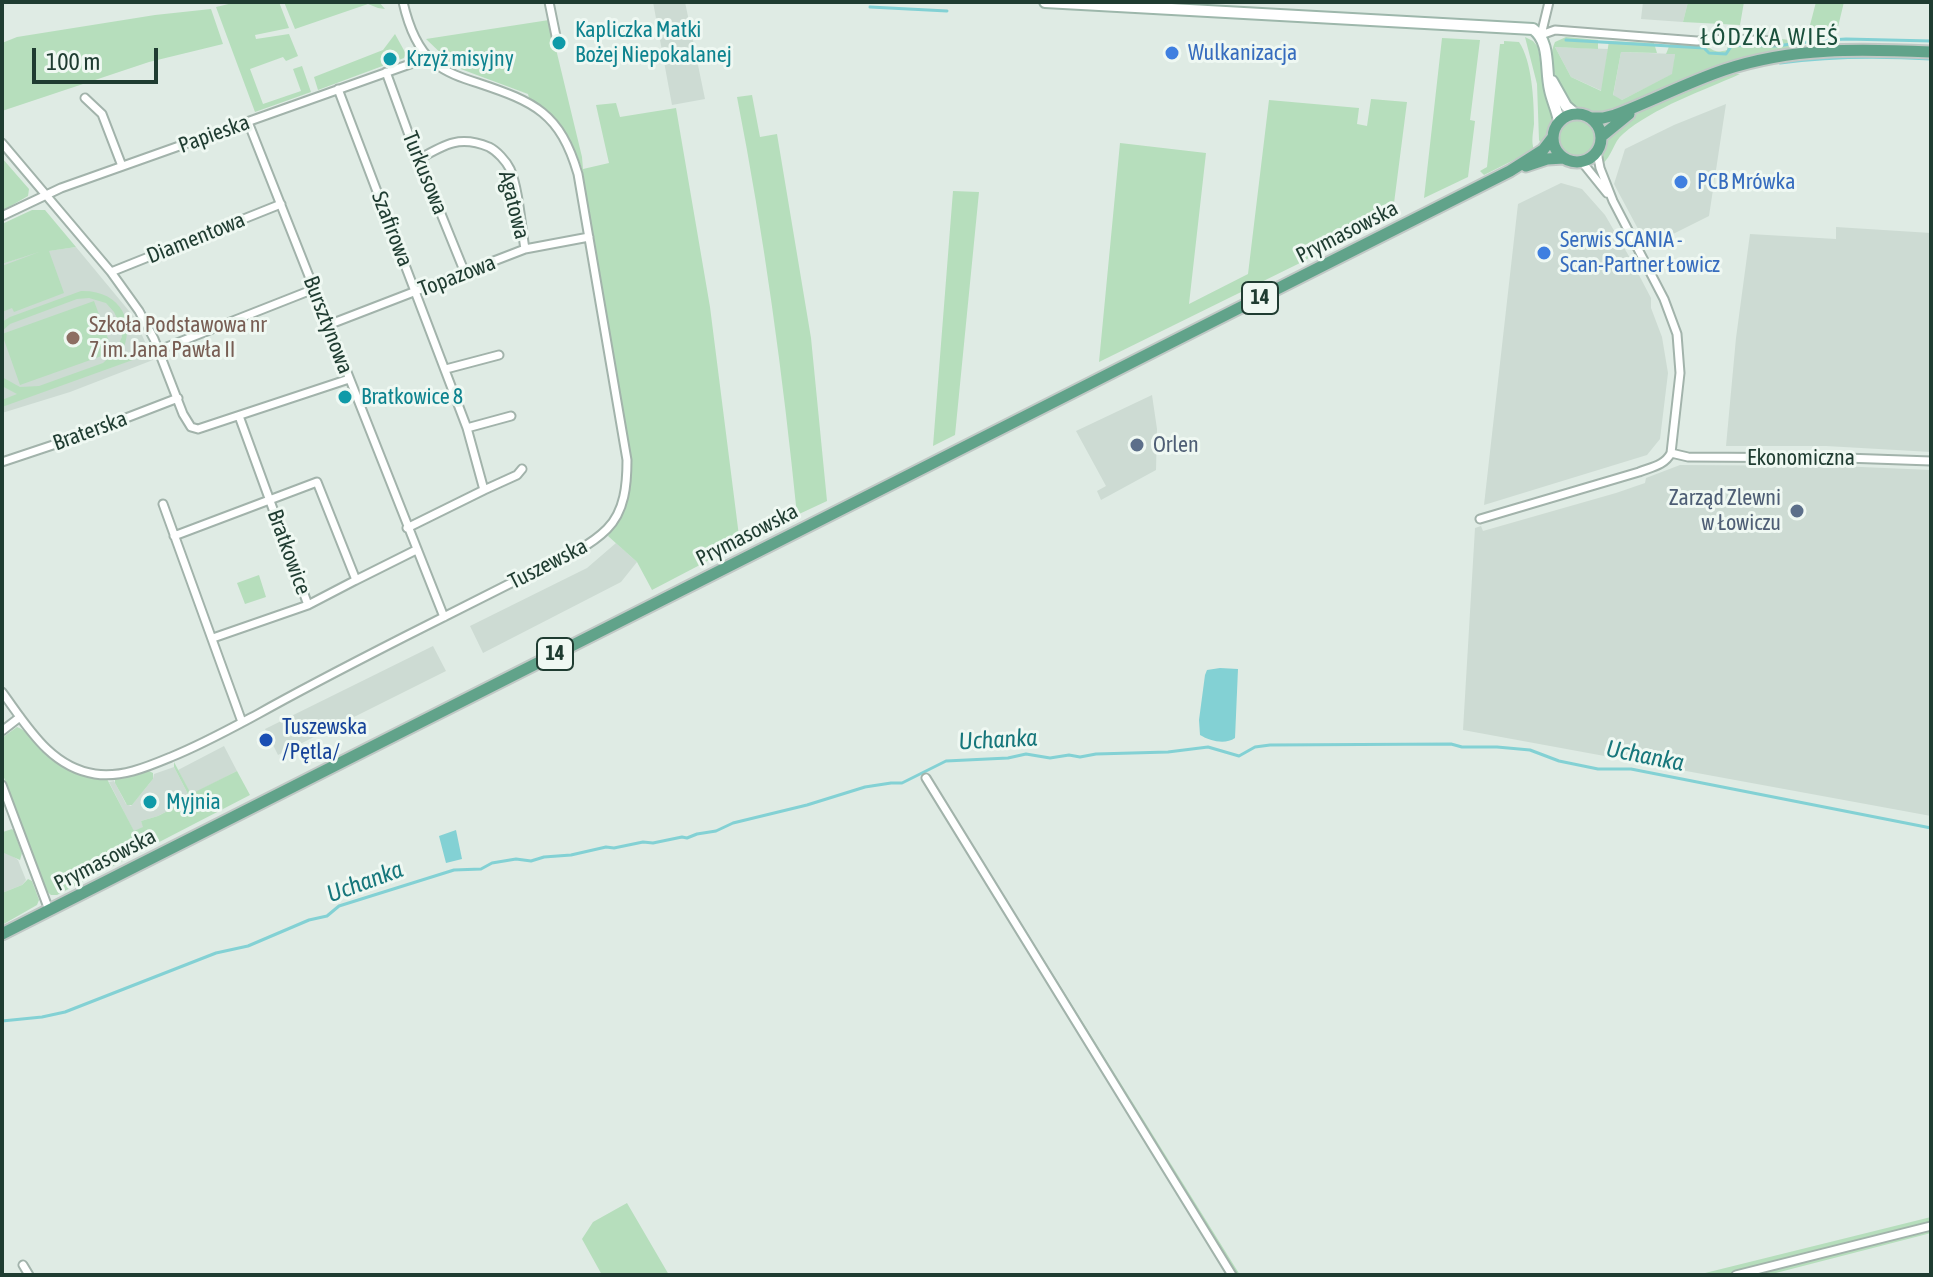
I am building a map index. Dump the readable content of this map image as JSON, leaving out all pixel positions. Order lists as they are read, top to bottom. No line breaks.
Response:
{"streets":{"main road":["Prymasowska","14"],"street":["Papieska","Turkusowa","Agatowa","Szafirowa","Diamentowa","Topazowa","Bursztynowa","Braterska","Ekonomiczna","Bratkowice","Tuszewska"]},"crossings":[["Papieska","Turkusowa"],["Papieska","Szafirowa"],["Papieska","Bursztynowa"],["Papieska","Tuszewska"],["Turkusowa","Agatowa"],["Turkusowa","Topazowa"],["Agatowa","Topazowa"],["Szafirowa","Topazowa"],["Prymasowska","14"],["Diamentowa","Bursztynowa"],["Topazowa","Bursztynowa"],["Topazowa","Tuszewska"],["Bursztynowa","Bratkowice"],["Bursztynowa","Tuszewska"]],"districts":["ŁÓDZKA WIEŚ"],"water":["Uchanka"],"places":["Kapliczka Matki Bożej Niepokalanej","Wulkanizacja","Krzyż misyjny","PCB Mrówka","Serwis SCANIA - Scan-Partner Łowicz","Szkoła Podstawowa nr 7 im. Jana Pawła II","Bratkowice 8","Orlen","Zarząd Zlewni w Łowiczu","Tuszewska /Pętla/","Myjnia"],"scale_bar":"100 m"}
